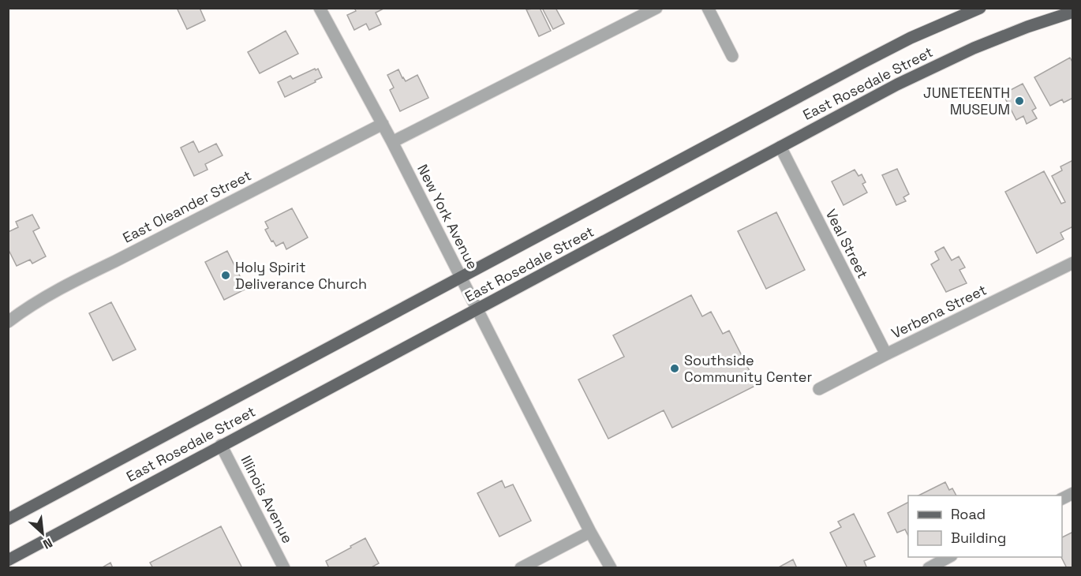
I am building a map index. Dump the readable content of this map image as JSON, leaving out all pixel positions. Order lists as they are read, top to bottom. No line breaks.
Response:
{"streets":{"main road":["East Rosedale Street"],"street":["East Oleander Street","New York Avenue","Veal Street","Verbena Street","Illinois Avenue"]},"crossings":[["East Rosedale Street","New York Avenue"],["East Rosedale Street","Veal Street"],["East Rosedale Street","Illinois Avenue"],["East Oleander Street","New York Avenue"],["Veal Street","Verbena Street"]],"places":["JUNETEENTH MUSEUM","Holy Spirit Deliverance Church","Southside Community Center"],"legend":["Road","Building"],"north":"bottom right"}
